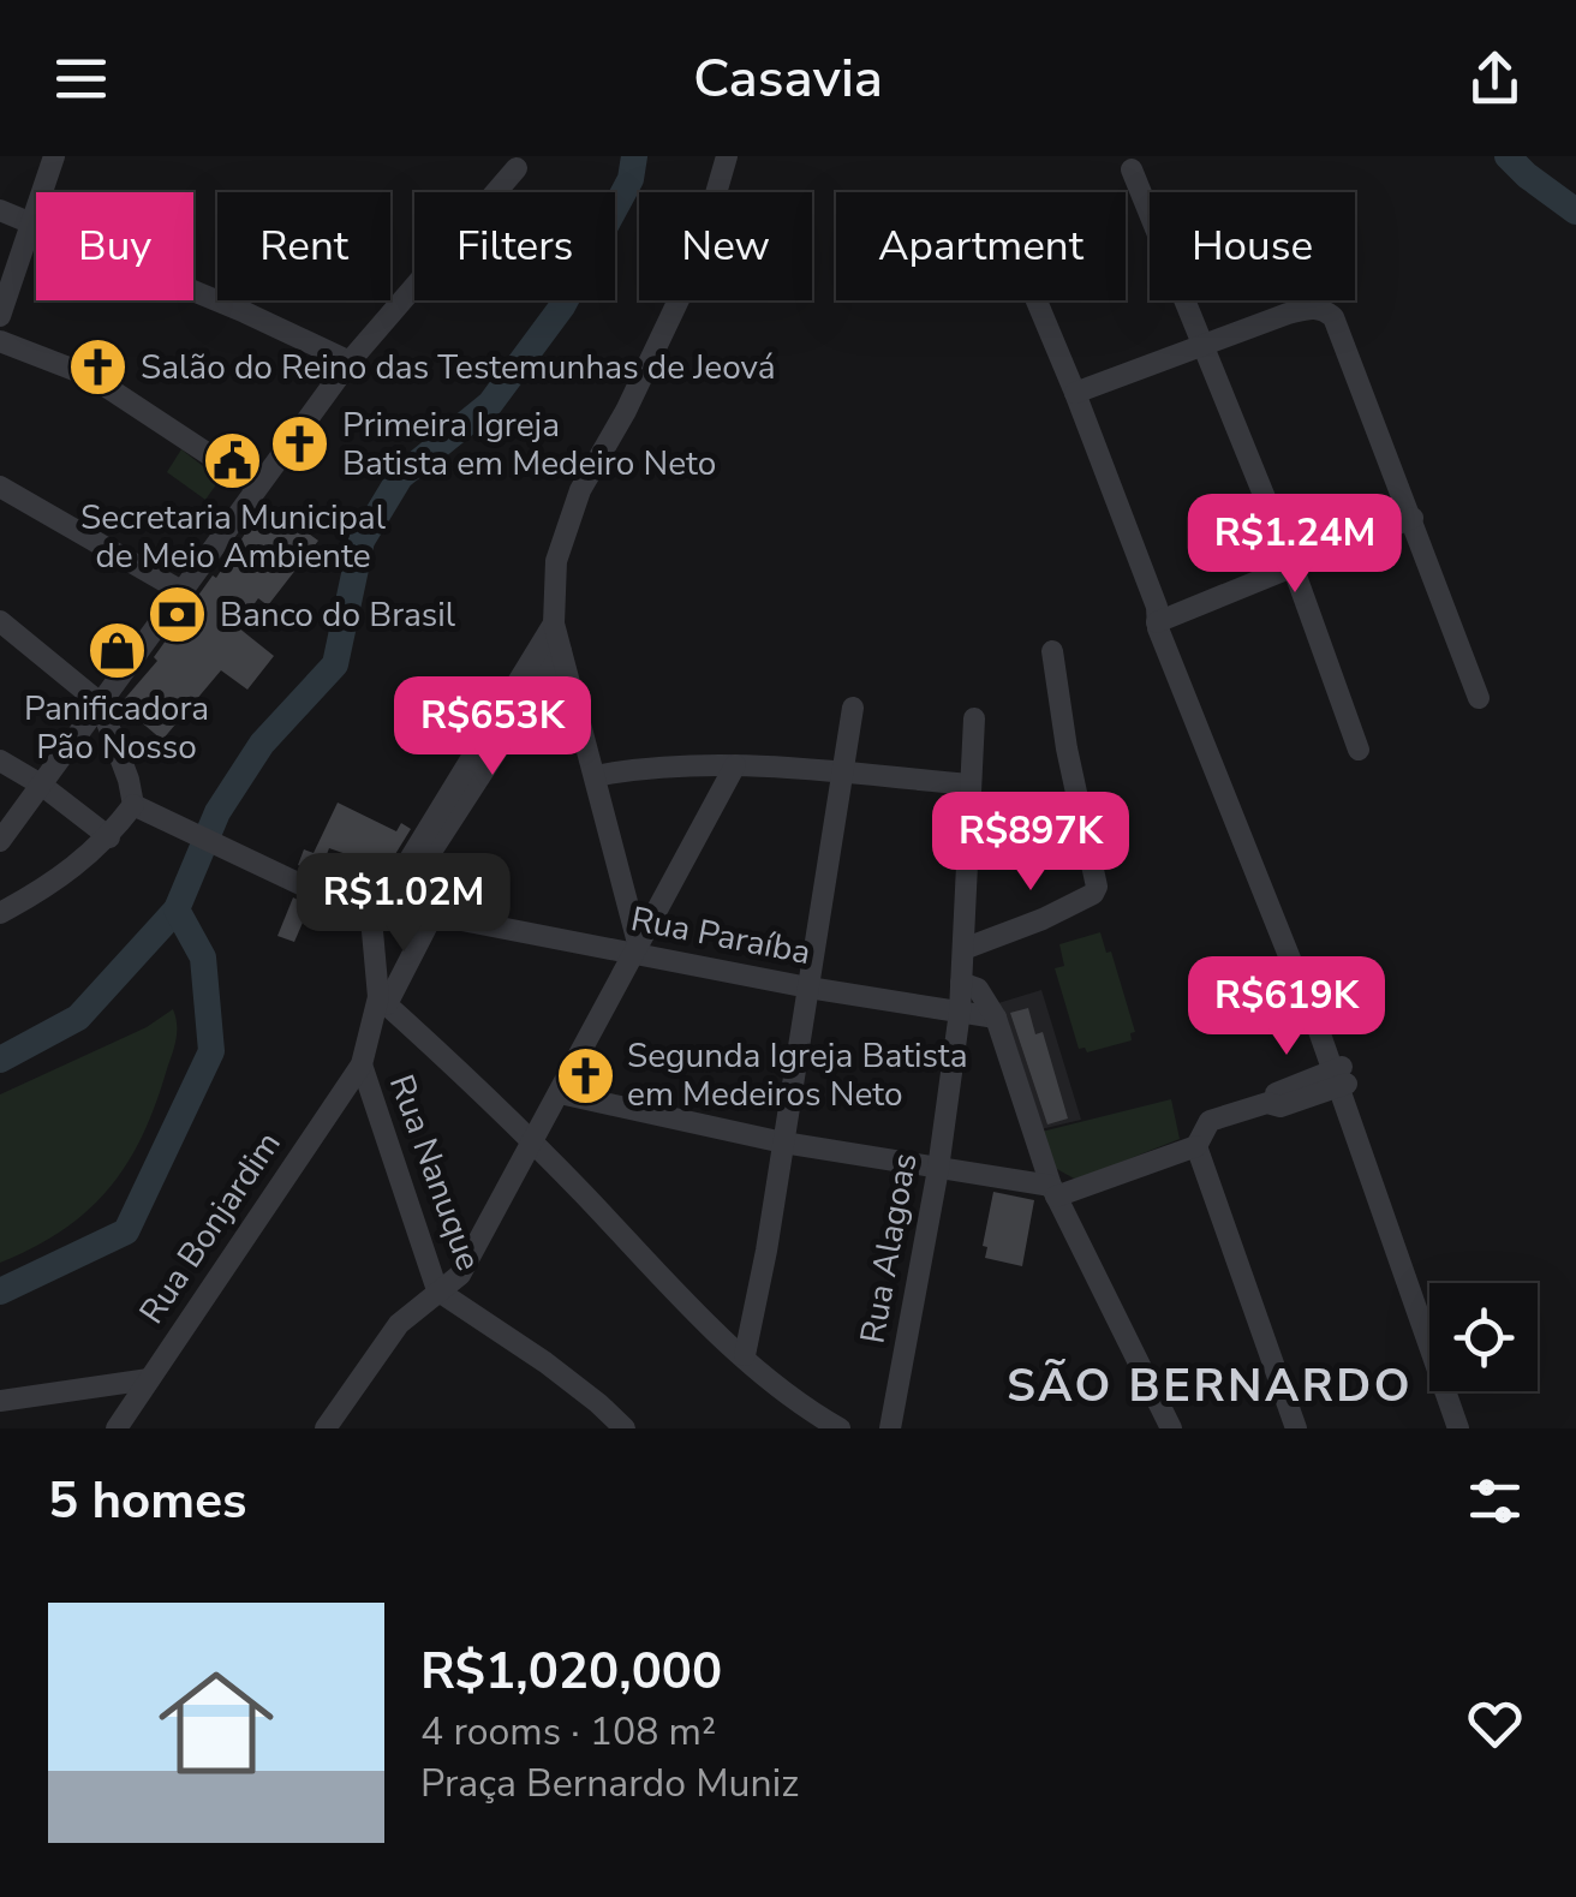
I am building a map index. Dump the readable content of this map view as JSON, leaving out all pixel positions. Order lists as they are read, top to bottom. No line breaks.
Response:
{"streets":{"street":["Rua Paraíba","Rua Nanuque","Rua Bonjardim","Rua Alagoas"]},"crossings":[["Rua Paraíba","Rua Alagoas"],["Rua Nanuque","Rua Bonjardim"]],"districts":["SÃO BERNARDO"],"places":{"church":["Salão do Reino das Testemunhas de Jeová","Primeira Igreja Batista em Medeiro Neto","Segunda Igreja Batista em Medeiros Neto"],"public building":["Secretaria Municipal de Meio Ambiente"],"bank":["Banco do Brasil"],"shop":["Panificadora Pão Nosso"]},"page":{"header":"Casavia","chip":["Buy","Rent","Filters","New","Apartment","House"],"price":["R$1.24M","R$653K","R$897K","R$1.02M","R$619K"],"heading":"5 homes","list":[{"name":"R$1,020,000","note":"4 rooms · 108 m² · Praça Bernardo Muniz"}]}}
